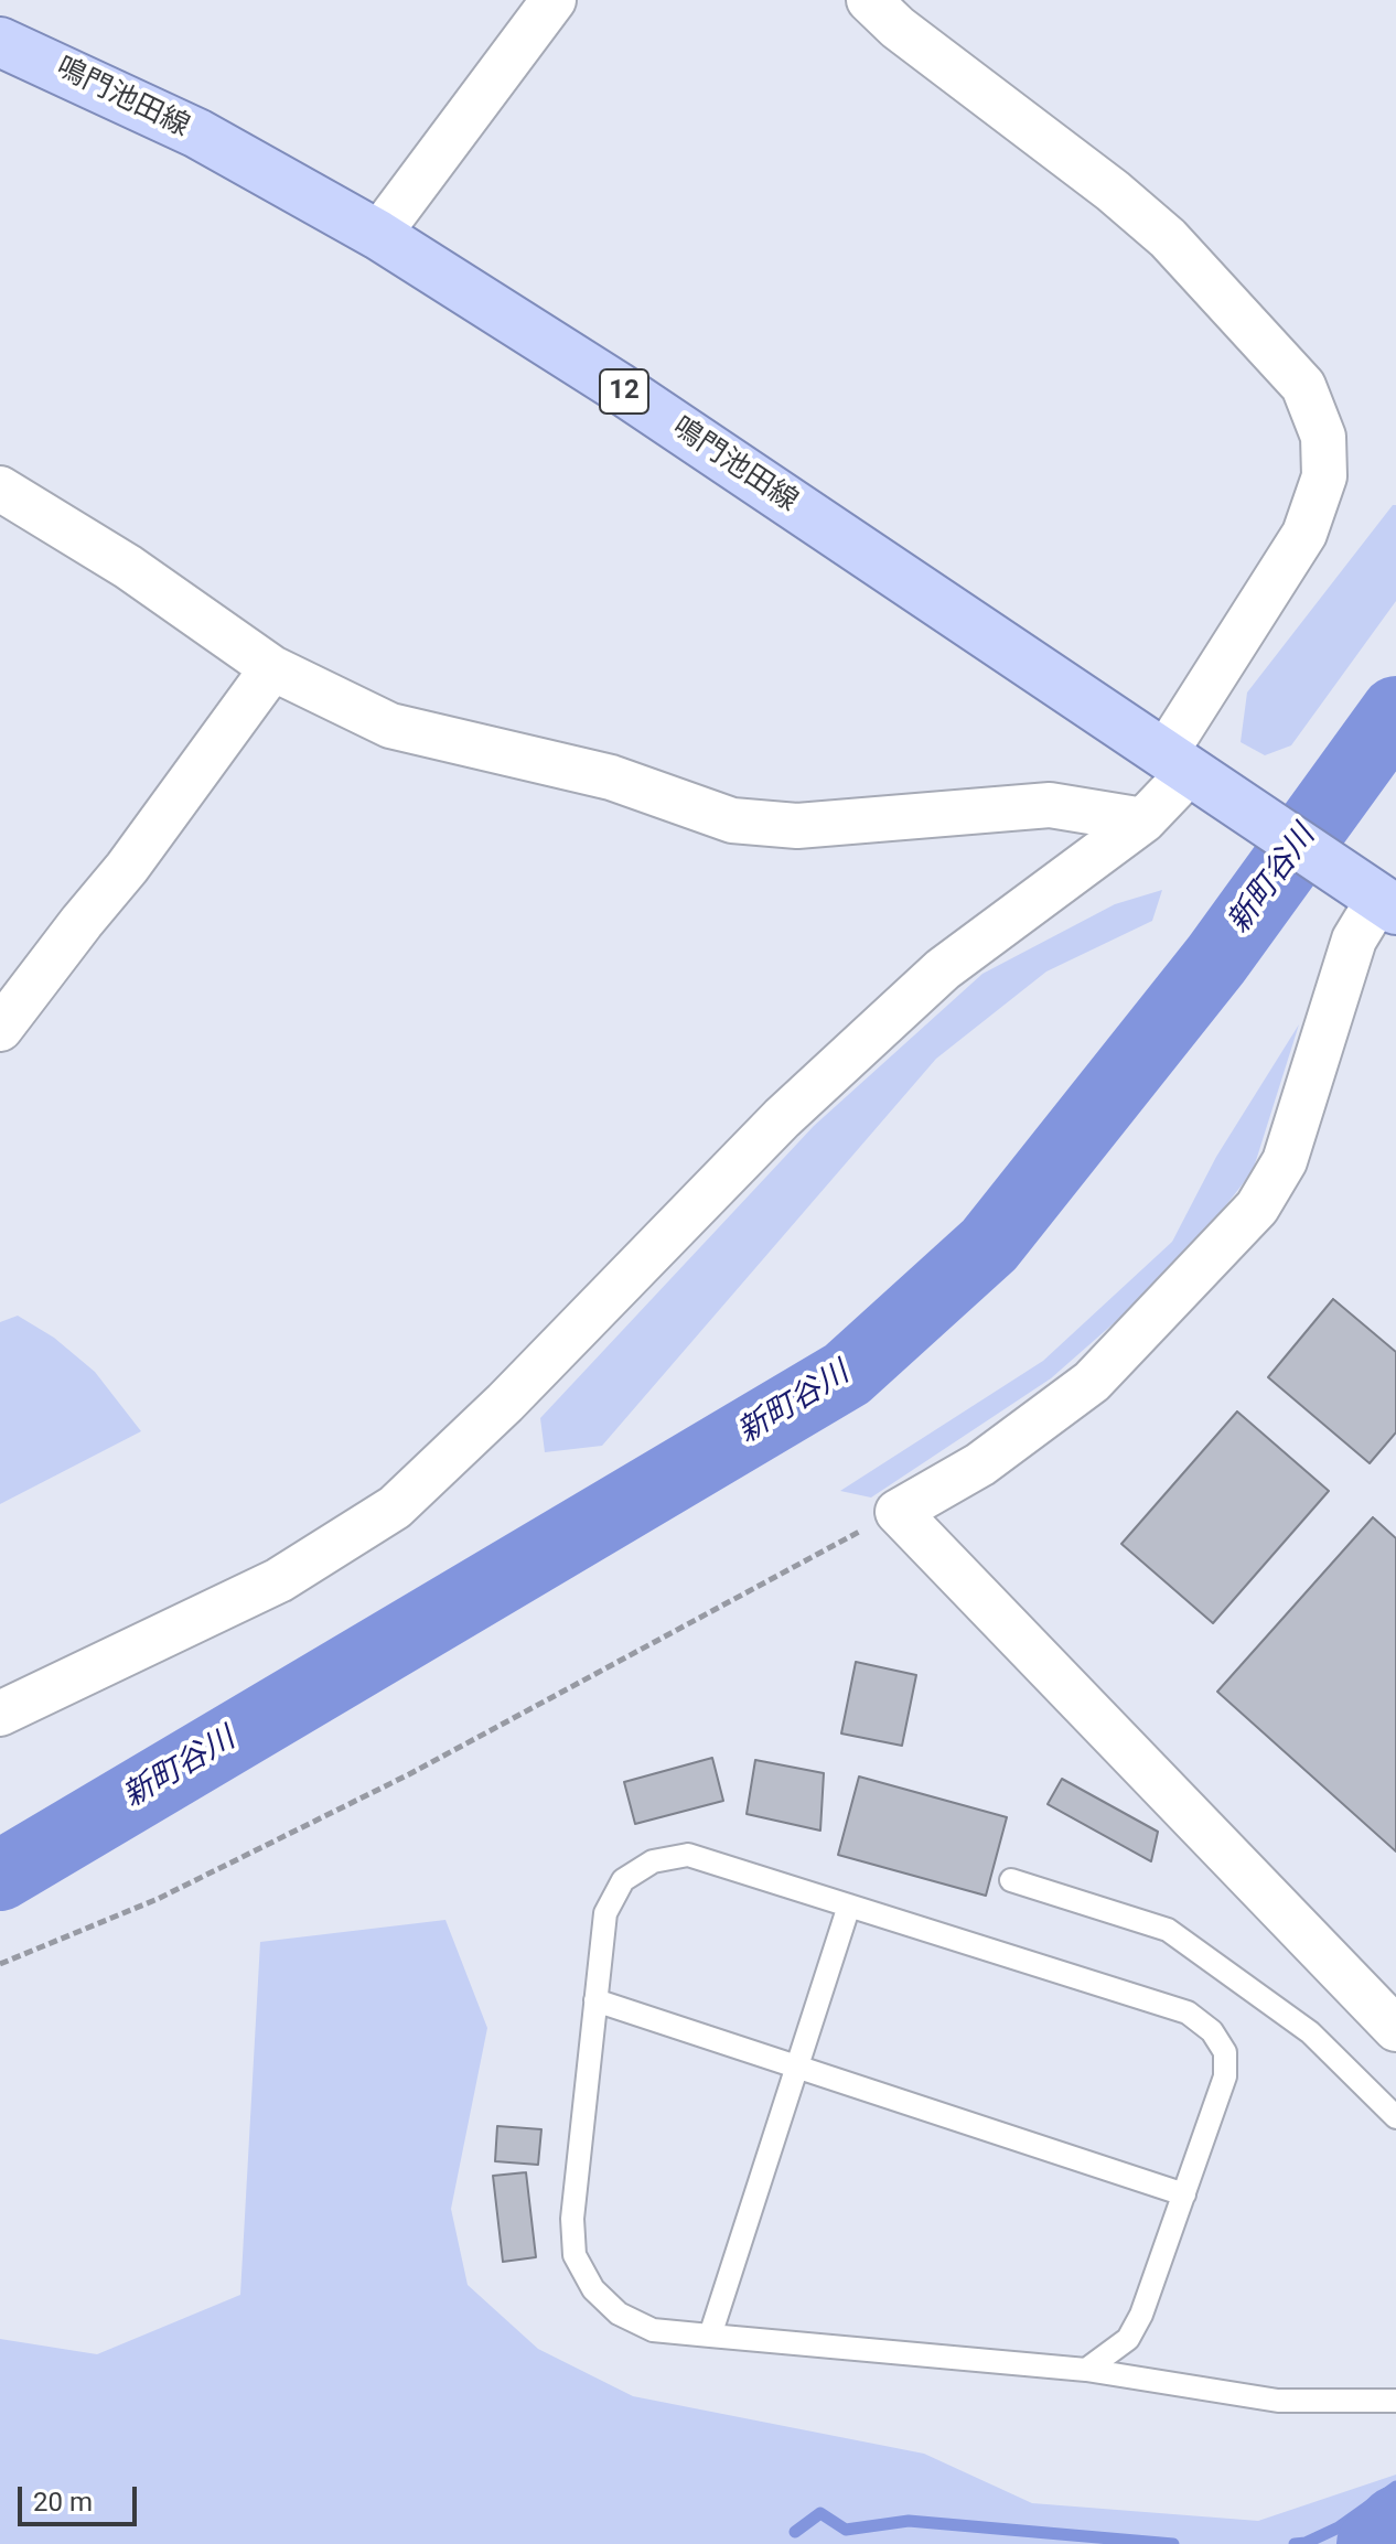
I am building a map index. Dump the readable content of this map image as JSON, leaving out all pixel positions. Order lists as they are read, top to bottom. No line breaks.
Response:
{"streets":{"main road":["鳴門池田線","12"]},"water":["新町谷川"],"scale_bar":"20 m"}
